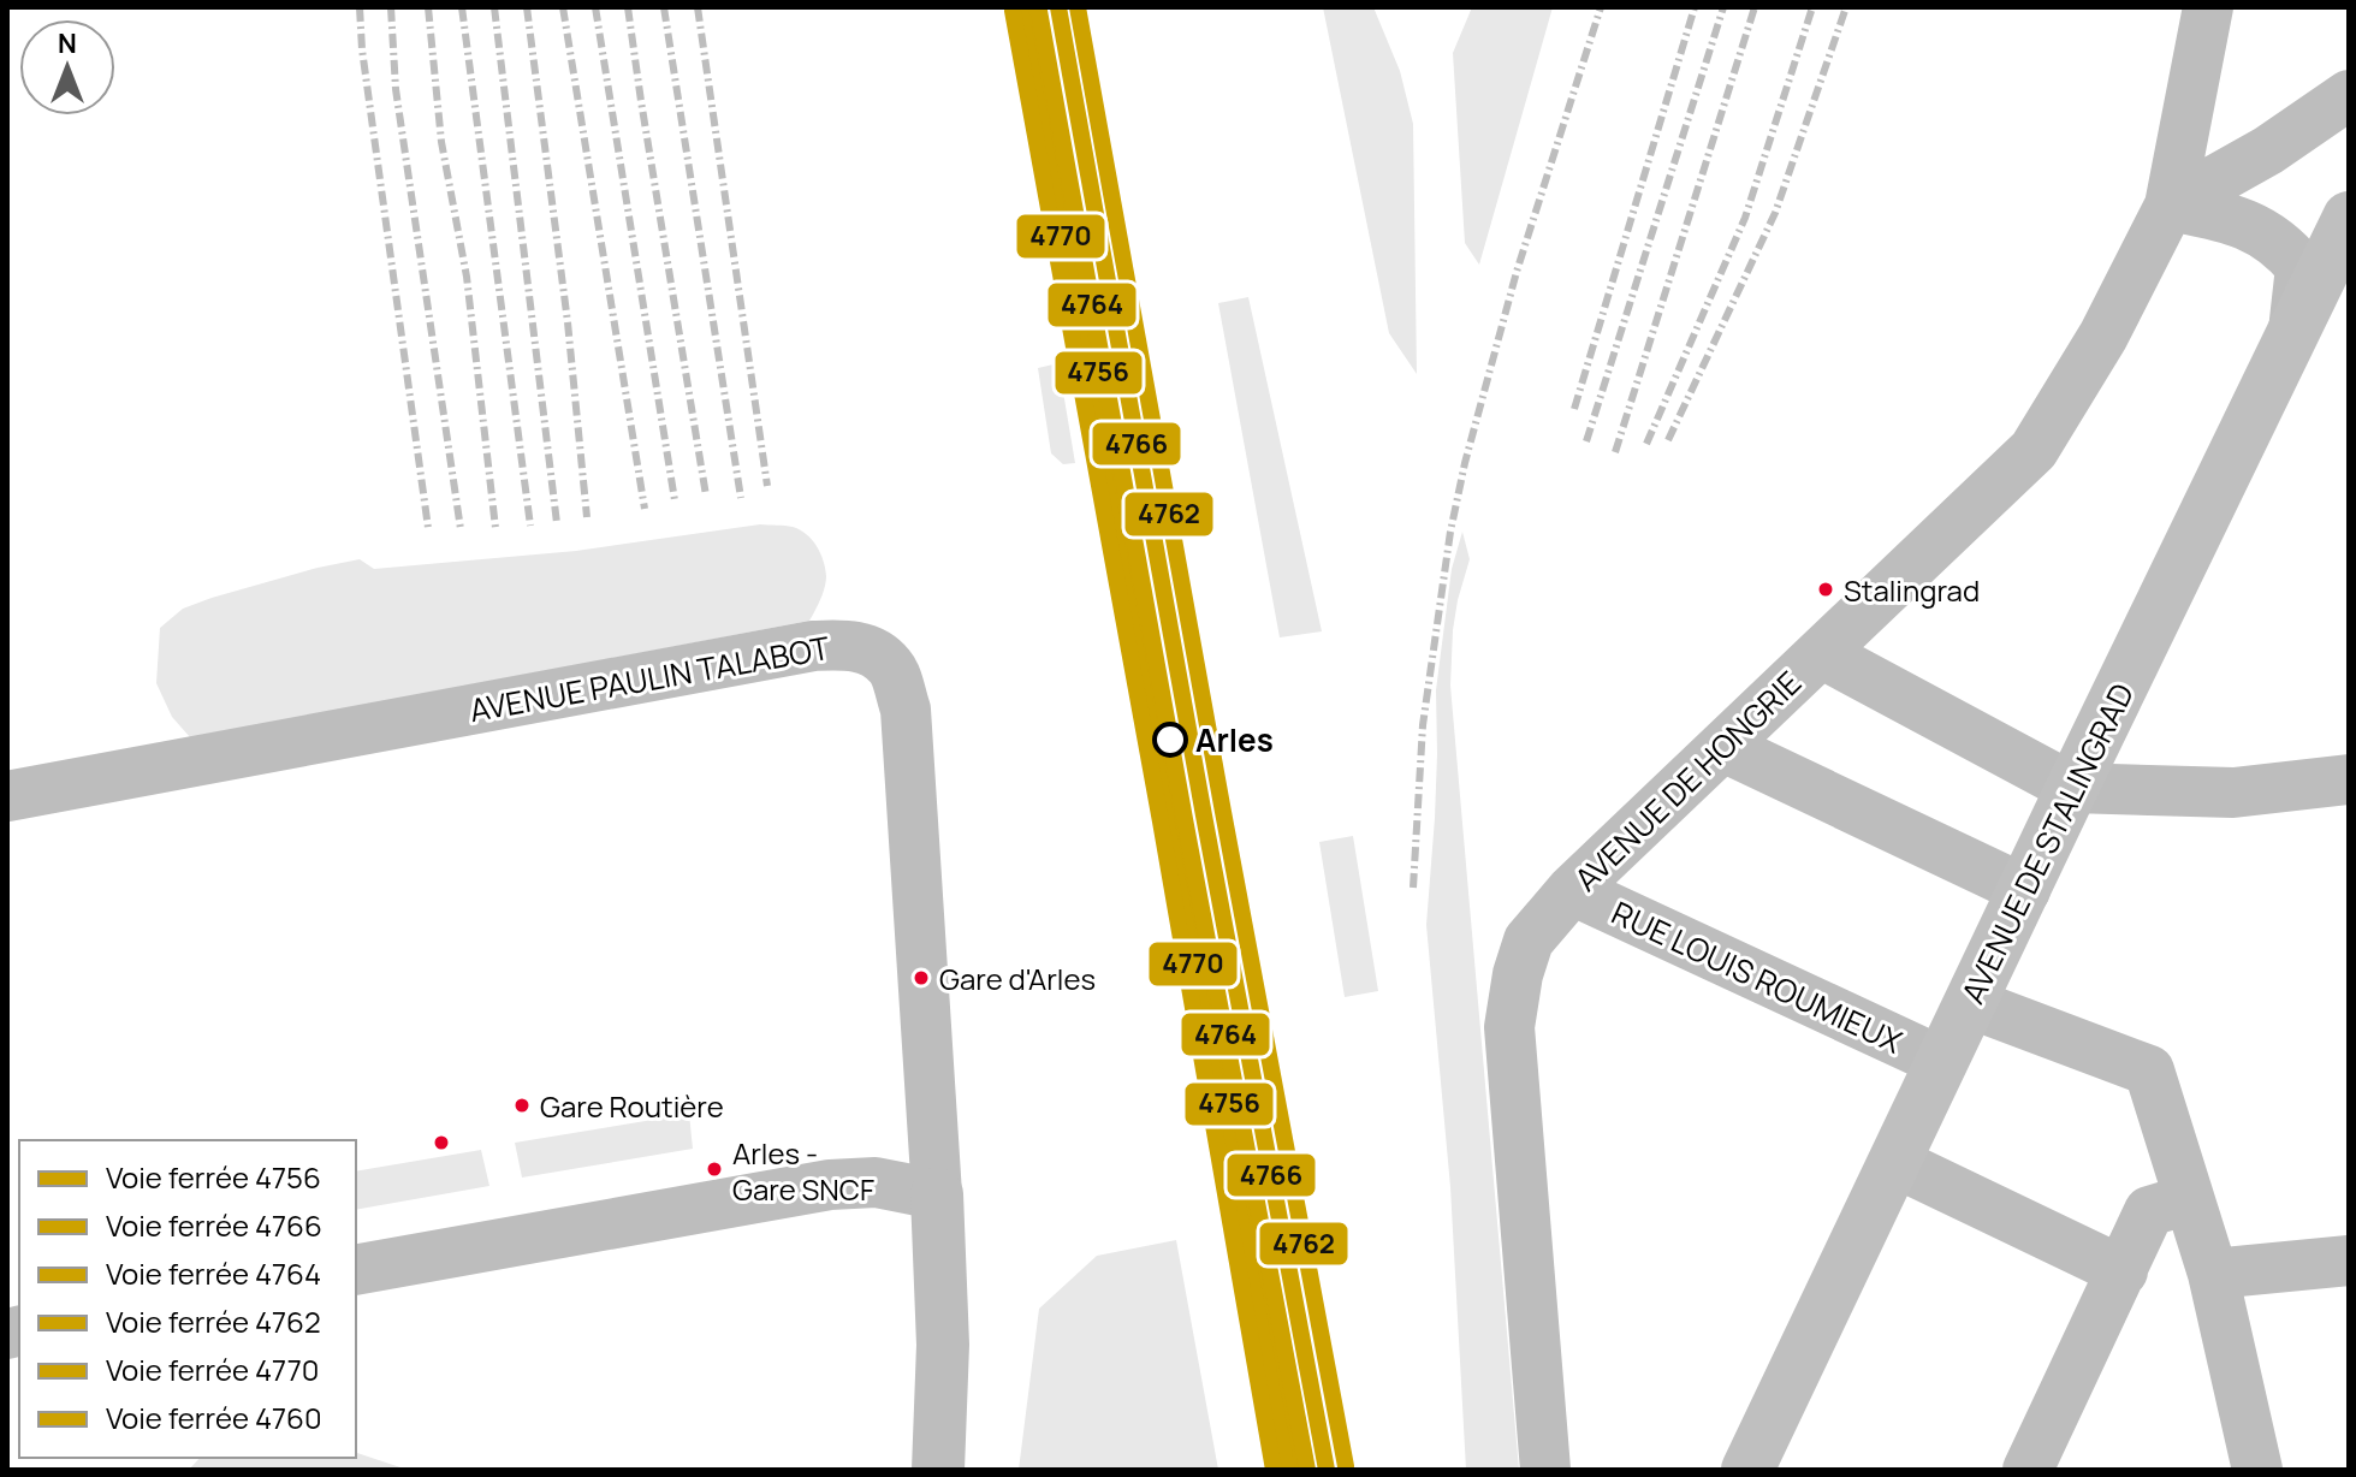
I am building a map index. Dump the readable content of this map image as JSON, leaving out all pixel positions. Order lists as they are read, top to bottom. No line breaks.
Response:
{"streets":{"main road":["AVENUE DE STALINGRAD"],"street":["AVENUE PAULIN TALABOT","AVENUE DE HONGRIE","RUE LOUIS ROUMIEUX"]},"crossings":[["AVENUE DE HONGRIE","RUE LOUIS ROUMIEUX"],["AVENUE DE STALINGRAD","RUE LOUIS ROUMIEUX"]],"places":["Stalingrad","Arles","Gare d'Arles","Gare Routière","Arles - Gare SNCF"],"lines":["rail line 4756","rail line 4766","rail line 4762","rail line 4764","rail line 4760","rail line 4770"],"legend":["Voie ferrée 4756","Voie ferrée 4766","Voie ferrée 4764","Voie ferrée 4762","Voie ferrée 4770","Voie ferrée 4760"],"north":"top"}
